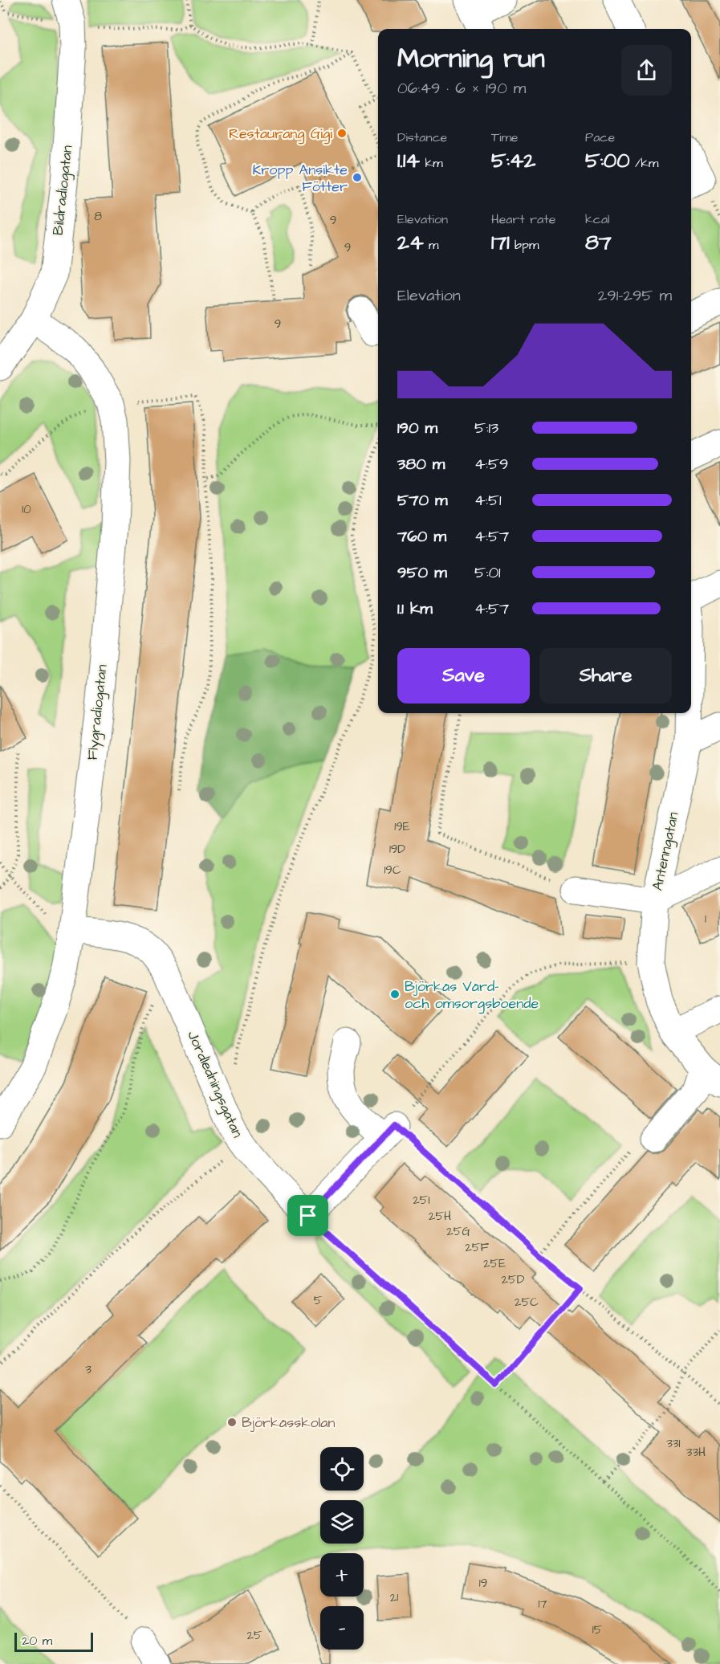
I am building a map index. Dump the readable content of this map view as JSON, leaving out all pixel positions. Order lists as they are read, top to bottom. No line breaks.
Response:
{"streets":{"street":["Bildradiogatan","Flygradiogatan","Antenngatan","Jordledningsgatan"]},"crossings":[["Bildradiogatan","Flygradiogatan"],["Flygradiogatan","Jordledningsgatan"]],"places":["Restaurang Gigi","Kropp Ansikte Fötter","Björkås Vård- och omsorgsboende","Björkåsskolan"],"house_numbers":["8","9","9","9","10","19E","19D","19C","1","25I","25H","25G","25F","25E","25D","5","25C","3","33I","33H","19","21","17","15","25"],"scale_bar":"20 m","page":{"heading":["Morning run","06:49 · 6 × 190 m"],"stats":[["Distance","1.14 km"],["Time","5:42"],["Pace","5:00 /km"],["Elevation","24 m"],["Heart rate","171 bpm"],["kcal","87"]],"chart":["Elevation","291–295 m"],"list":[{"name":"190 m","note":"5:13"},{"name":"380 m","note":"4:59"},{"name":"570 m","note":"4:51"},{"name":"760 m","note":"4:57"},{"name":"950 m","note":"5:01"},{"name":"1.1 km","note":"4:57"}],"buttons":["Save","Share"],"map_buttons":["+","−"],"scale":"20 m"}}
